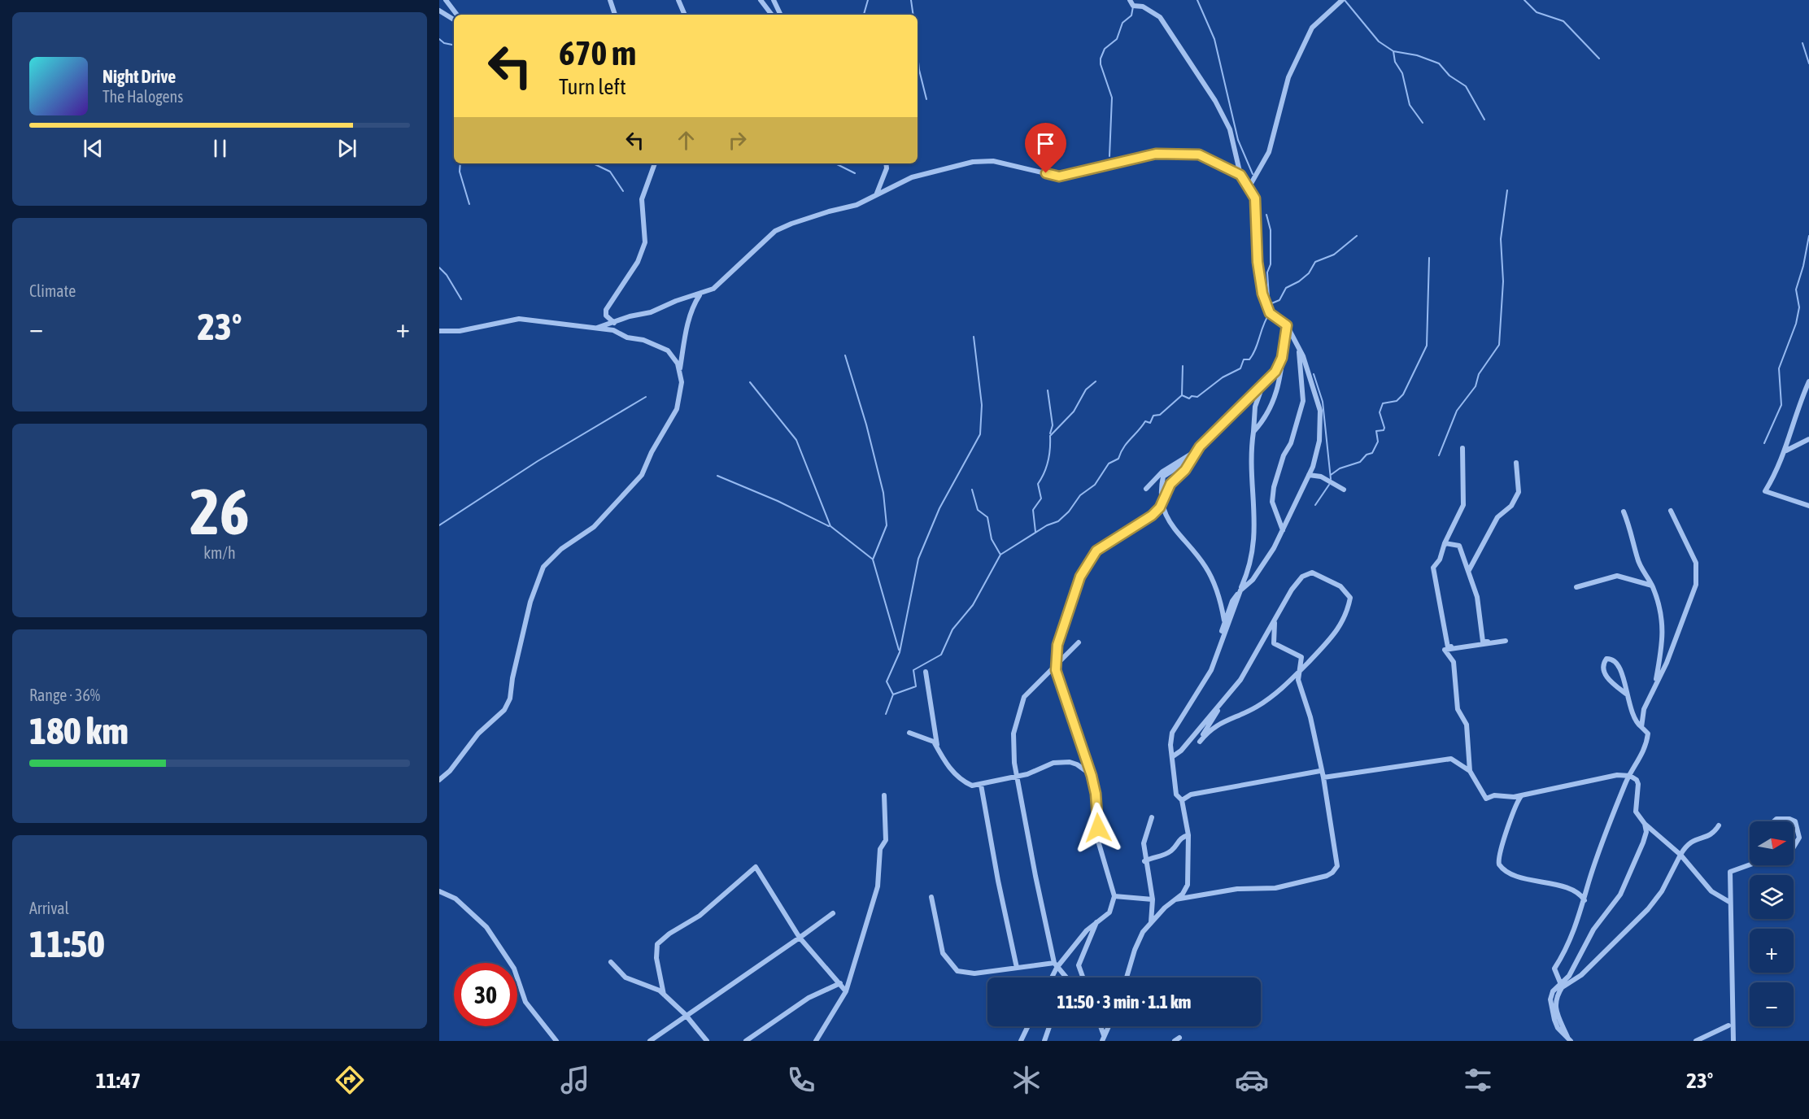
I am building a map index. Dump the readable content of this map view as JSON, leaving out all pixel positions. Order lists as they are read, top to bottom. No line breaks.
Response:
{"north":"right","page":{"turn":["670 m","Turn left"],"song":["Night Drive","The Halogens"],"tile":["Climate",["26","km/h"],["Range · 36%","180 km"],["Arrival","11:50"]],"heat":["−","23°","+"],"map_buttons":["+","−"],"limit":"30","trip":"11:50 · 3 min · 1.1 km","tabs":["11:47","23°"]}}
